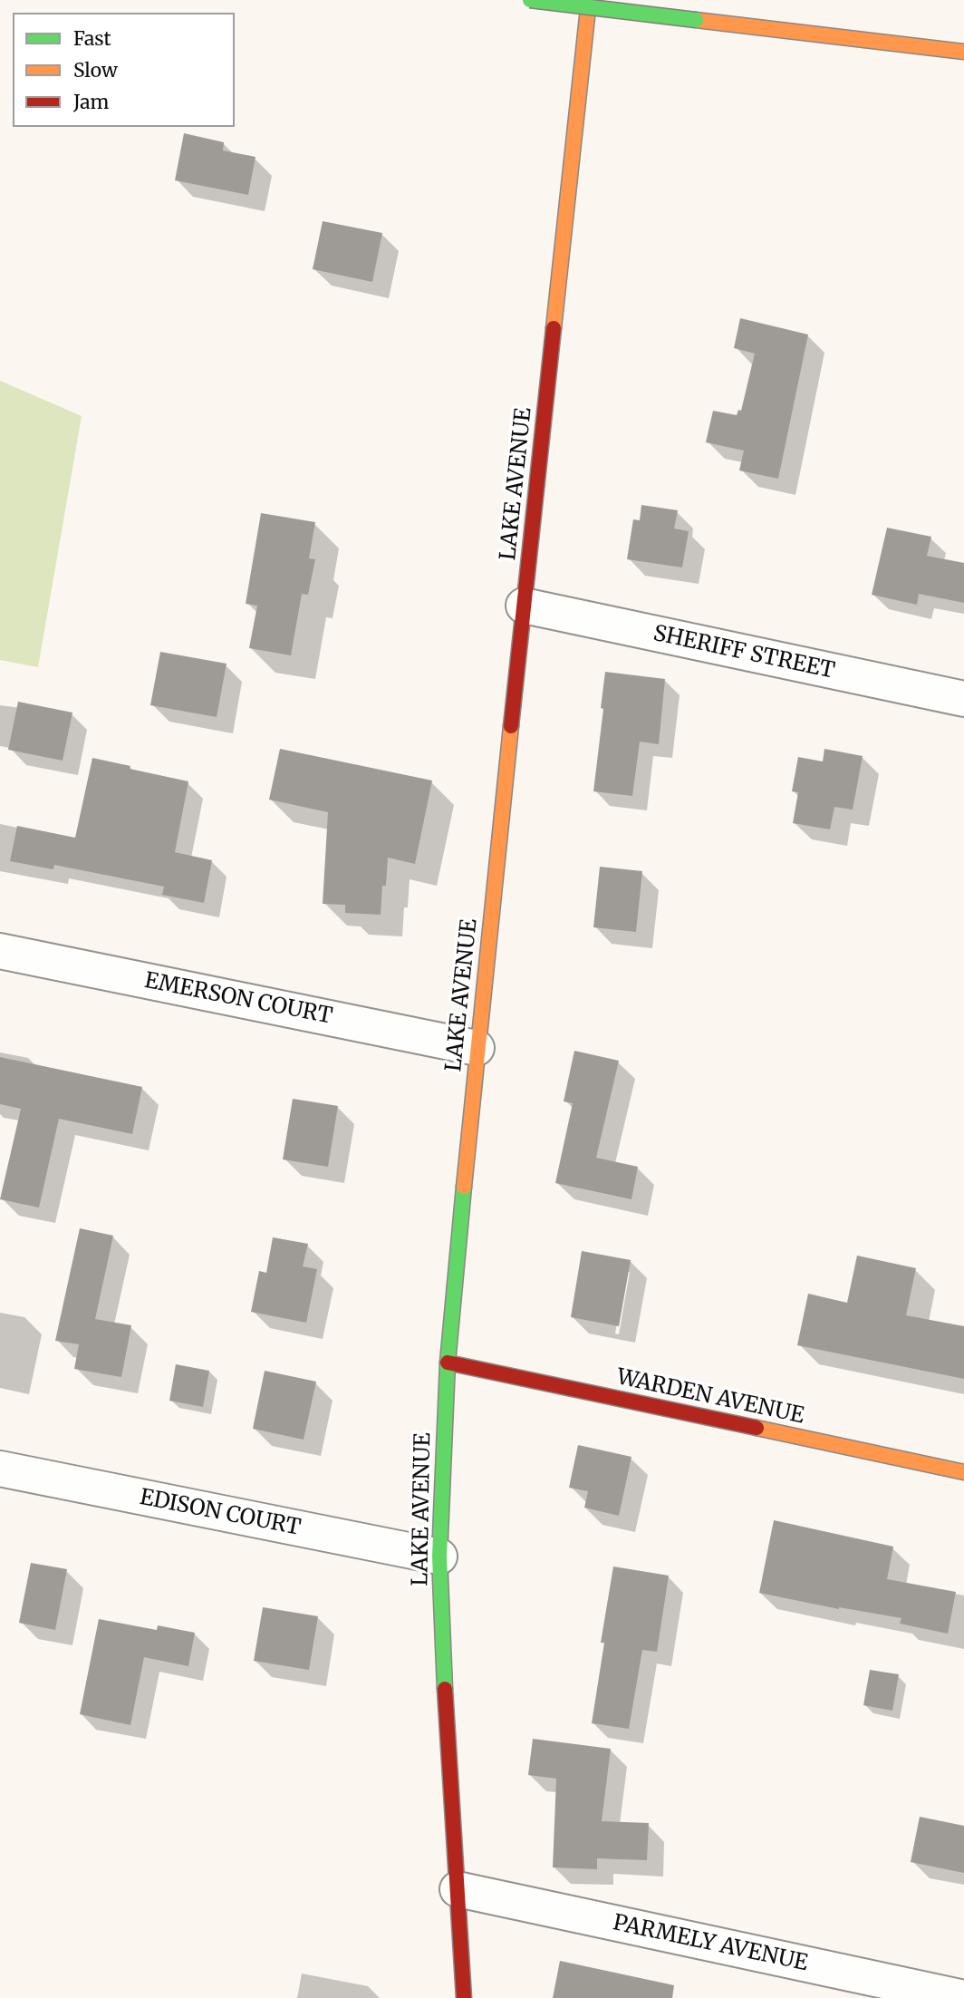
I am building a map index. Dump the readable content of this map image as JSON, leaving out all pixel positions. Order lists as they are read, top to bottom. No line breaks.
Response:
{"streets":{"main road":["LAKE AVENUE","WARDEN AVENUE"],"street":["SHERIFF STREET","EMERSON COURT","EDISON COURT","PARMELY AVENUE"]},"crossings":[["LAKE AVENUE","SHERIFF STREET"],["LAKE AVENUE","EMERSON COURT"],["LAKE AVENUE","WARDEN AVENUE"],["LAKE AVENUE","EDISON COURT"],["LAKE AVENUE","PARMELY AVENUE"]],"legend":["Fast","Slow","Jam"]}
